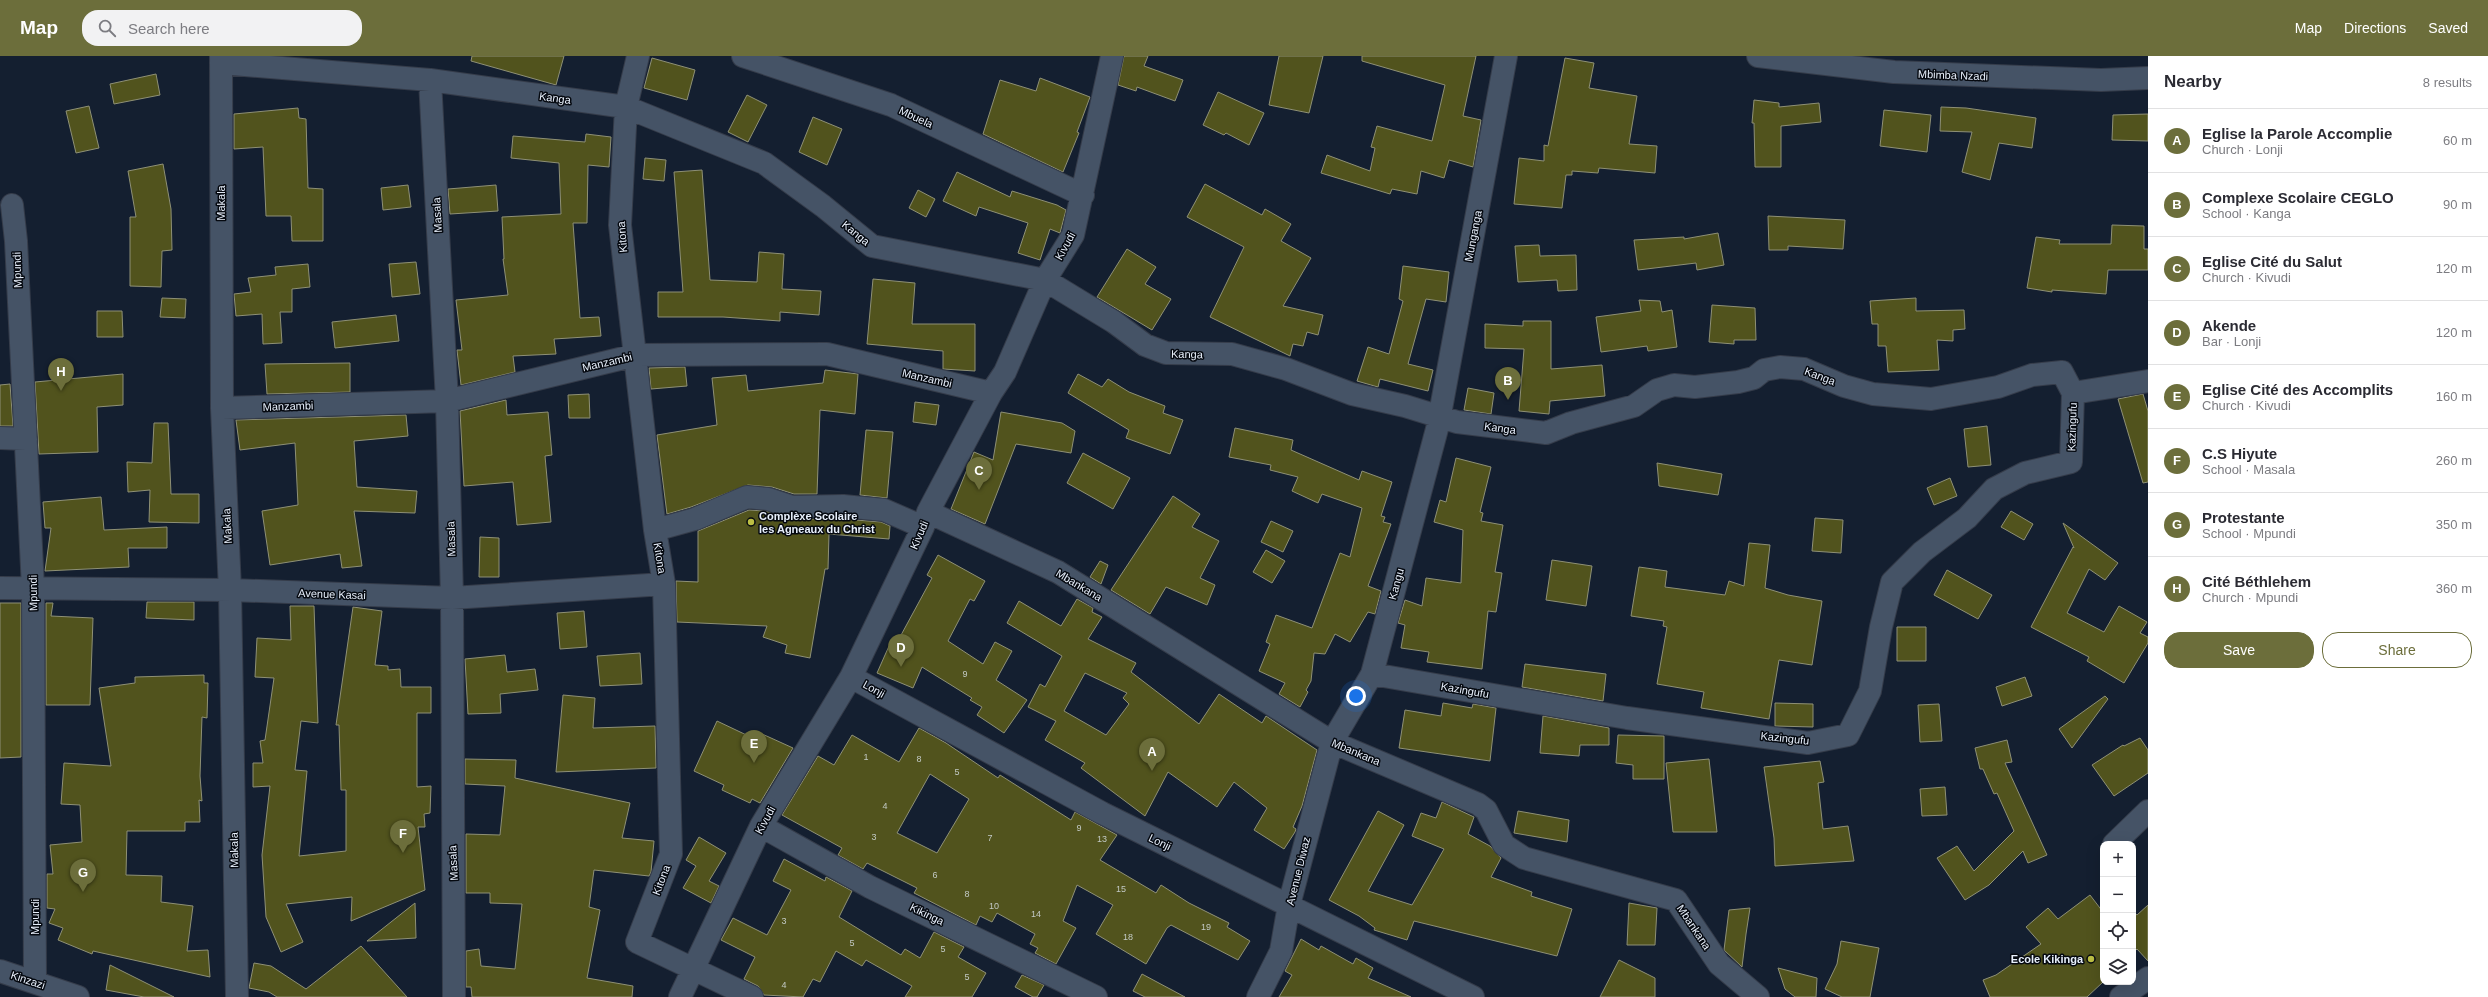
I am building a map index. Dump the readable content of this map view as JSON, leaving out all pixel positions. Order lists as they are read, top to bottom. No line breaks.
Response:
{"streets":{"street":["Mbimba Nzadi","Kanga","Mbuela","Makala","Masala","Munganga","Kitona","Kivudi","Mpundi","Manzambi","Kazingufu","Kangu","Mbankana","Avenue Kasai","Lonji","Avenue Diwaz","Kikinga","Kinzazi"]},"crossings":[["Kanga","Makala"],["Kanga","Masala"],["Kanga","Munganga"],["Kanga","Kitona"],["Kanga","Kivudi"],["Kanga","Kazingufu"],["Kanga","Kangu"],["Mbuela","Kivudi"],["Makala","Manzambi"],["Makala","Avenue Kasai"],["Masala","Manzambi"],["Masala","Avenue Kasai"],["Munganga","Kangu"],["Kitona","Kivudi"],["Kitona","Manzambi"],["Kitona","Mbankana"],["Kitona","Avenue Kasai"],["Kivudi","Manzambi"],["Kivudi","Mbankana"],["Kivudi","Lonji"],["Kivudi","Kikinga"],["Mpundi","Avenue Kasai"],["Mpundi","Kinzazi"],["Kazingufu","Kangu"],["Kangu","Mbankana"],["Kangu","Avenue Diwaz"],["Mbankana","Avenue Diwaz"],["Lonji","Avenue Diwaz"]],"places":["Complèxe Scolaire les Agneaux du Christ","Ecole Kikinga"],"house_numbers":["9","1","8","5","4","9","3","7","13","6","15","8","10","14","3","19","18","5","5","5","4"],"page":{"header":"Map","search":"Search here","nav":["Map","Directions","Saved"],"heading":["Nearby","8 results"],"list":[{"mark":"A","name":"Eglise la Parole Accomplie","note":"Church · Lonji","value":"60 m"},{"mark":"B","name":"Complexe Scolaire CEGLO","note":"School · Kanga","value":"90 m"},{"mark":"C","name":"Eglise Cité du Salut","note":"Church · Kivudi","value":"120 m"},{"mark":"D","name":"Akende","note":"Bar · Lonji","value":"120 m"},{"mark":"E","name":"Eglise Cité des Accomplits","note":"Church · Kivudi","value":"160 m"},{"mark":"F","name":"C.S Hiyute","note":"School · Masala","value":"260 m"},{"mark":"G","name":"Protestante","note":"School · Mpundi","value":"350 m"},{"mark":"H","name":"Cité Béthlehem","note":"Church · Mpundi","value":"360 m"}],"pins":["H","B","C","D","E","A","F","G"],"buttons":["Save","Share"],"map_buttons":["+","−"]}}
